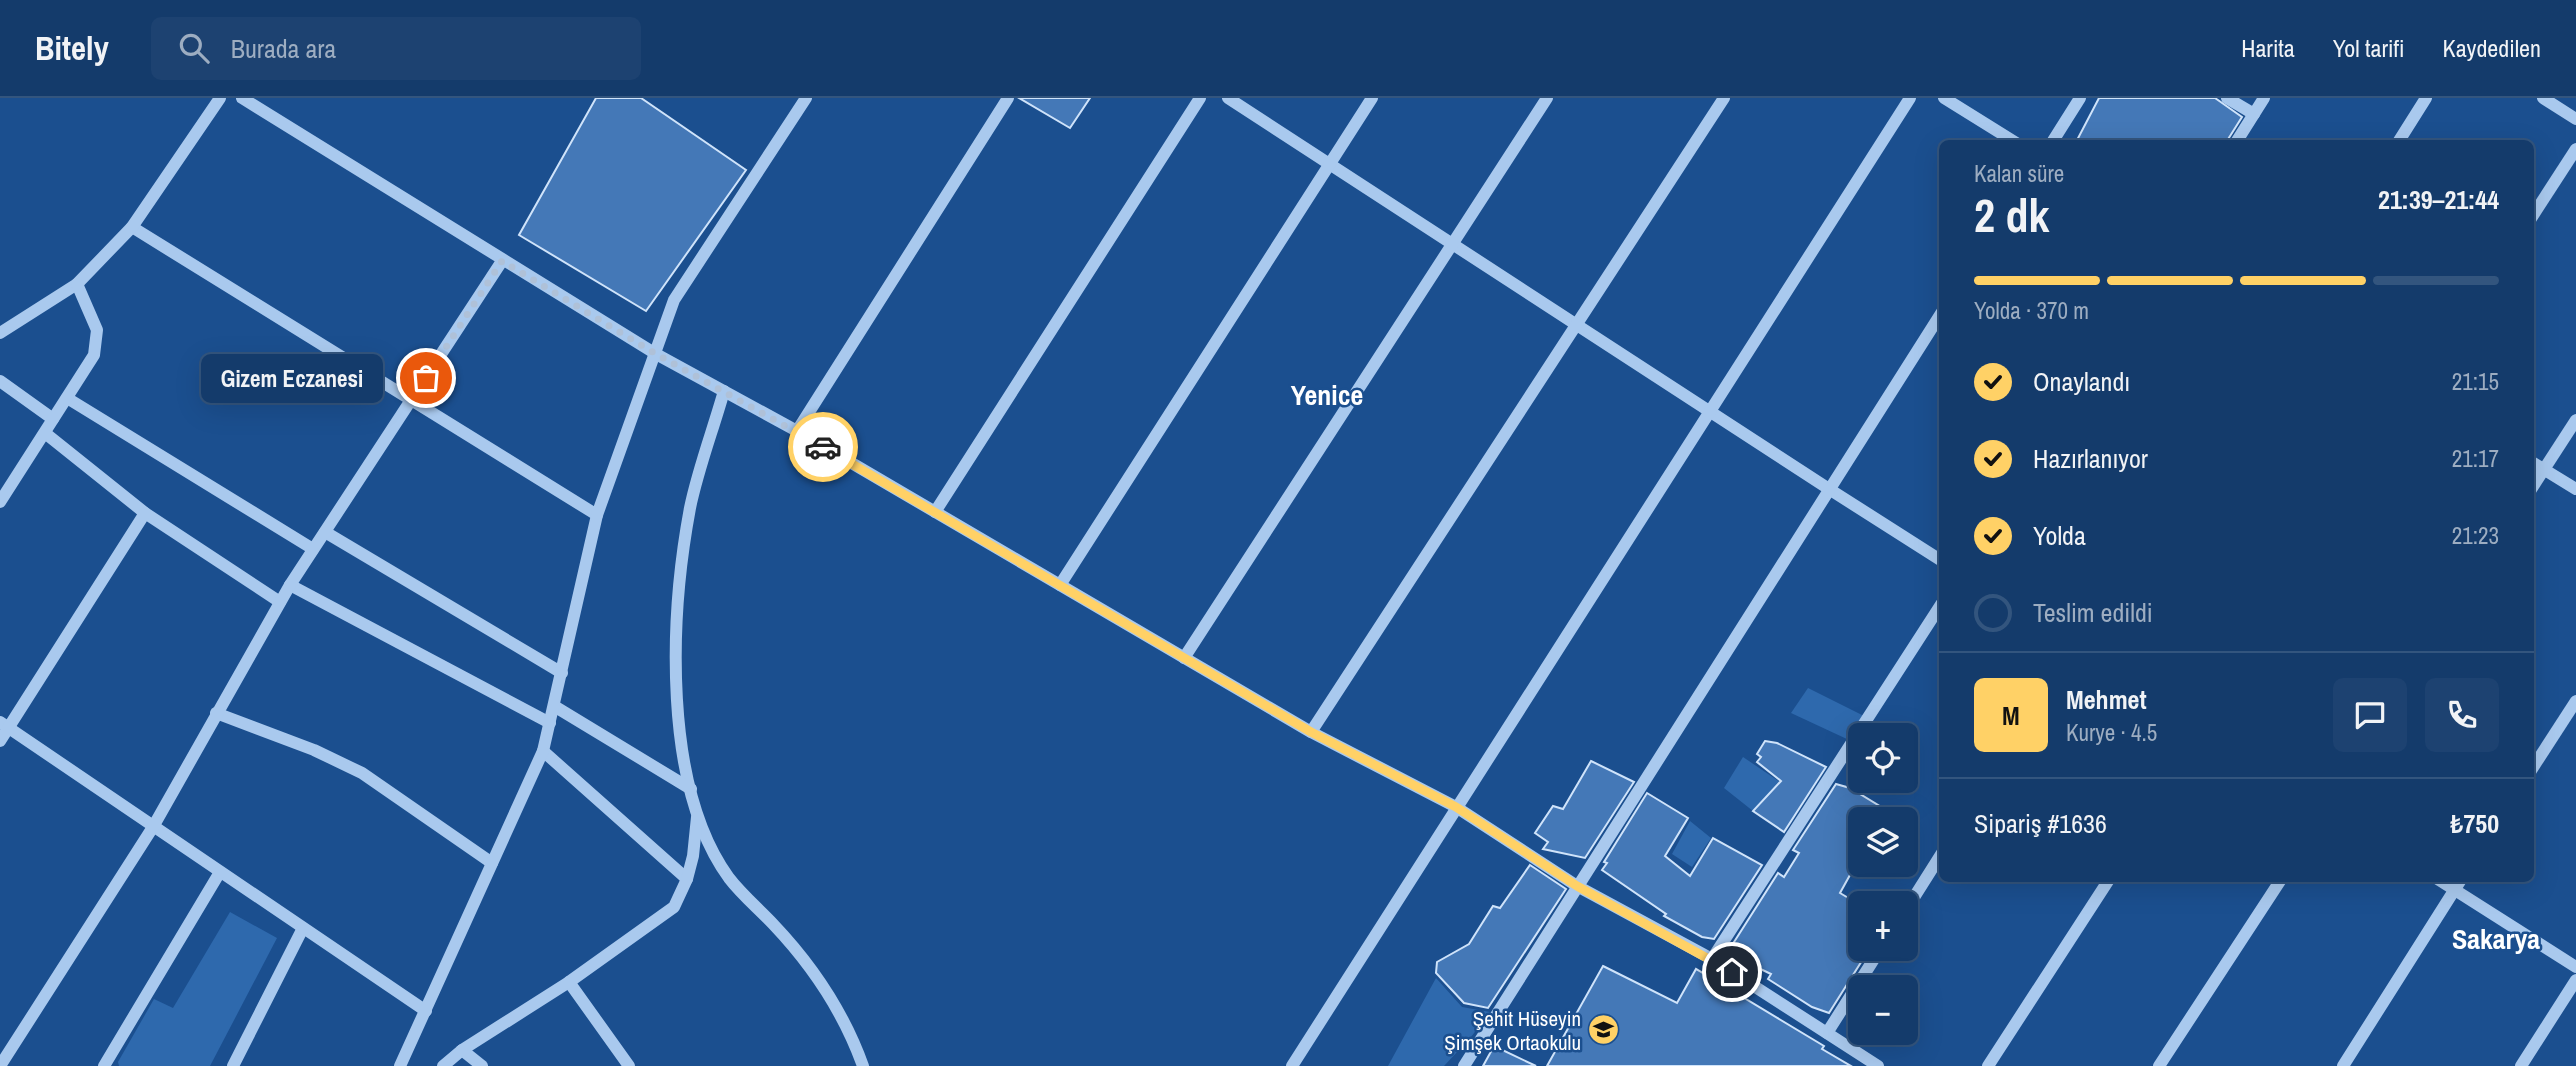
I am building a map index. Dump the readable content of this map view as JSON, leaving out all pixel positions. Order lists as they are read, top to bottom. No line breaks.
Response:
{"districts":["Yenice","Sakarya"],"places":{"other":["Gizem Eczanesi"],"school or university":["Şehit Hüseyin Şimşek Ortaokulu"]},"page":{"header":"Bitely","search":"Burada ara","nav":["Harita","Yol tarifi","Kaydedilen"],"heading":["2 dk","Kalan süre","21:39–21:44"],"panel":["Mehmet","Kurye · 4.5","Sipariş #1636","₺750"],"bar":"Yolda · 370 m","list":[["Onaylandı","21:15"],["Hazırlanıyor","21:17"],["Yolda","21:23"],"Teslim edildi"],"bubble":"Gizem Eczanesi","round":"M","map_buttons":["+","−"]}}
